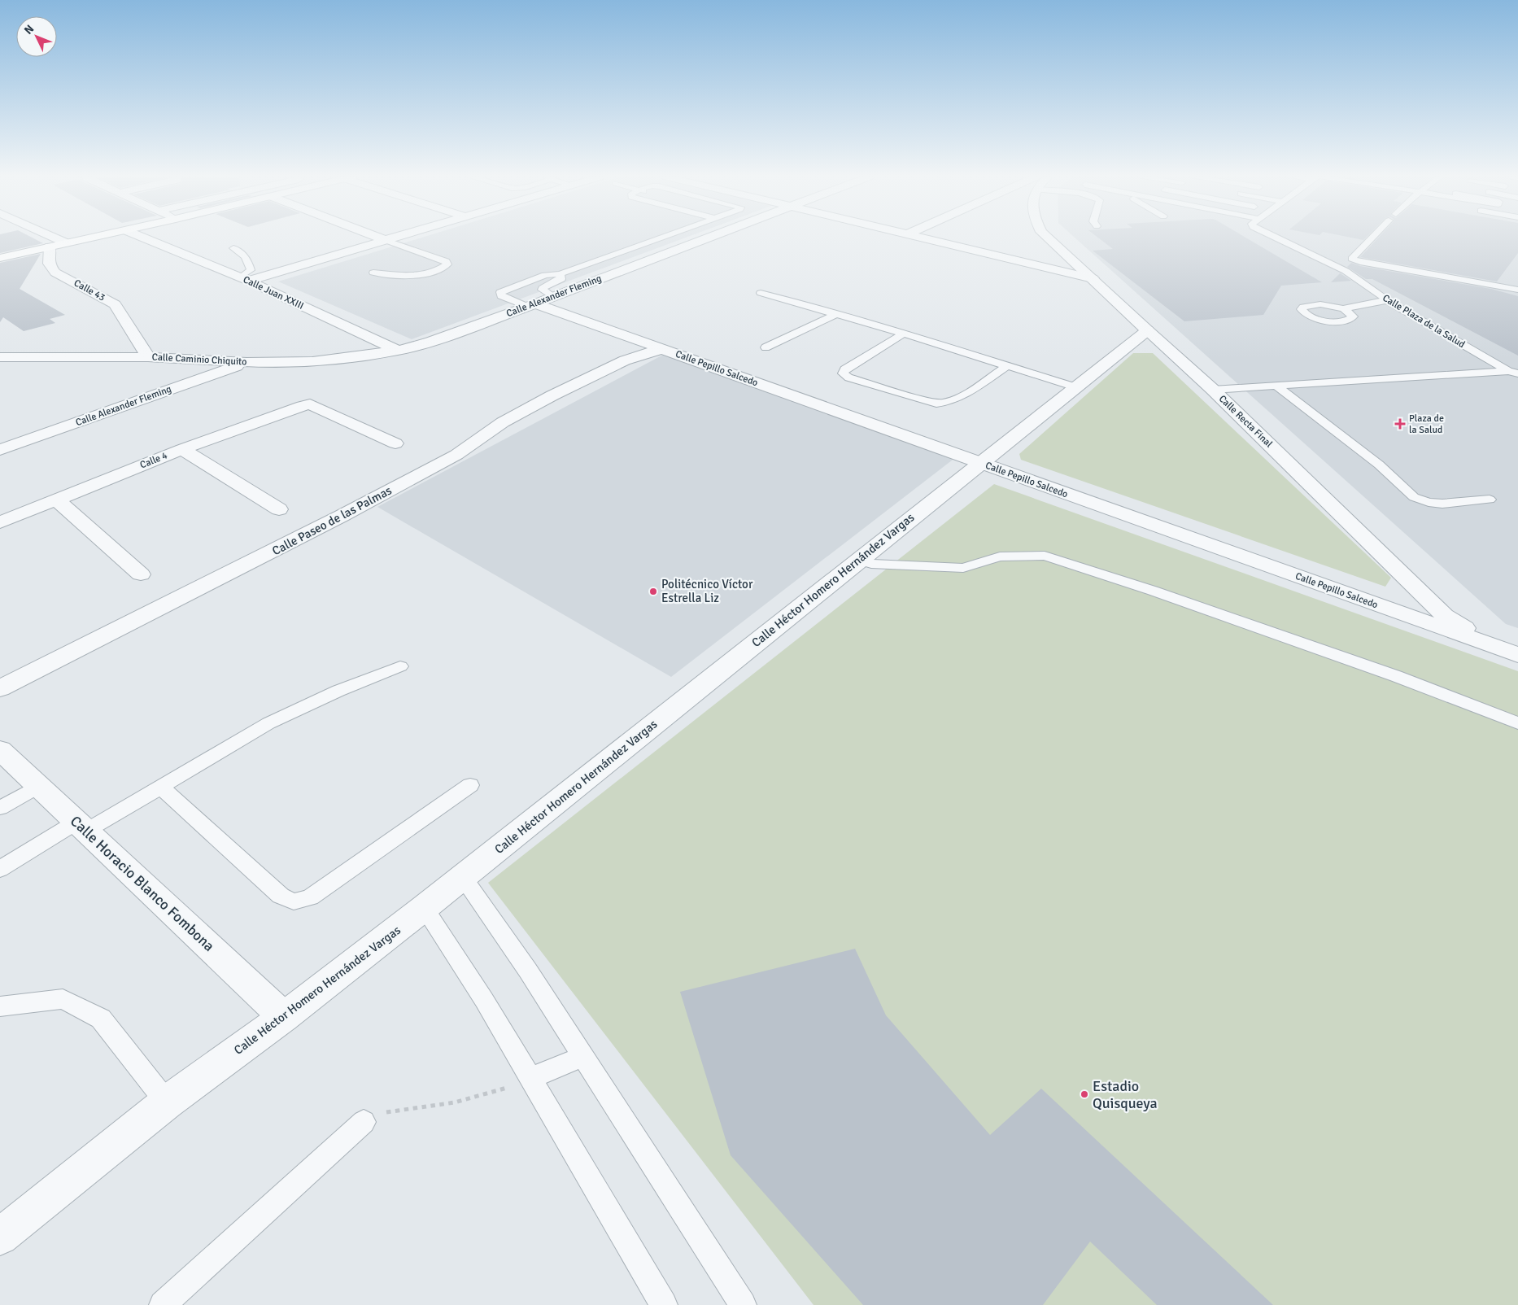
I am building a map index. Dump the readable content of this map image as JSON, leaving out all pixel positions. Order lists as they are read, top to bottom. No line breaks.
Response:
{"streets":{"street":["Calle 43","Calle Juan XXIII","Calle Alexander Fleming","Calle Caminio Chiquito","Calle Pepillo Salcedo","Calle Recta Final","Calle 4","Calle Paseo de las Palmas","Calle Héctor Homero Hernández Vargas","Calle Horacio Blanco Fombona"],"lane":["Calle Plaza de la Salud"]},"crossings":[["Calle 43","Calle Caminio Chiquito"],["Calle Juan XXIII","Calle Alexander Fleming"],["Calle Juan XXIII","Calle Caminio Chiquito"],["Calle Alexander Fleming","Calle Caminio Chiquito"],["Calle Alexander Fleming","Calle Pepillo Salcedo"],["Calle Pepillo Salcedo","Calle Recta Final"],["Calle Pepillo Salcedo","Calle Paseo de las Palmas"],["Calle Pepillo Salcedo","Calle Héctor Homero Hernández Vargas"],["Calle Recta Final","Calle Héctor Homero Hernández Vargas"],["Calle Héctor Homero Hernández Vargas","Calle Horacio Blanco Fombona"]],"places":{"health":["Plaza de la Salud"],"other":["Politécnico Víctor Estrella Liz","Estadio Quisqueya"]},"north":"top left"}
